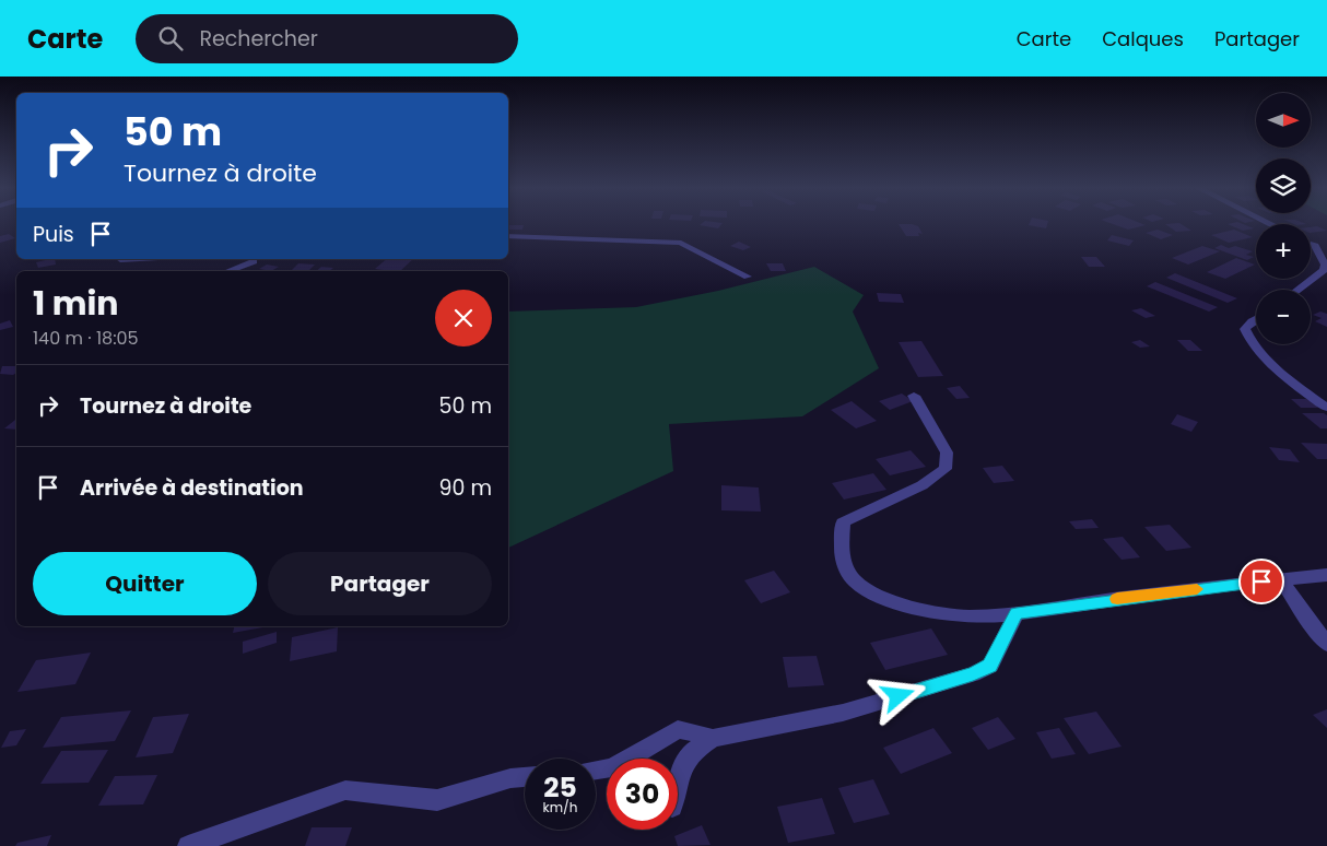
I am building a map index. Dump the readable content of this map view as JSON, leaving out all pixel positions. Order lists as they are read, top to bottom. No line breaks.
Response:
{"north":"right","page":{"header":"Carte","search":"Rechercher","nav":["Carte","Calques","Partager"],"map_buttons":["+","−"],"turn":["50 m","Tournez à droite"],"then":"Puis","heading":["1 min","140 m · 18:05"],"list":[{"name":"Tournez à droite","value":"50 m"},{"name":"Arrivée à destination","value":"90 m"}],"buttons":["Quitter","Partager"],"speed":"25 km/h","limit":"30"}}
